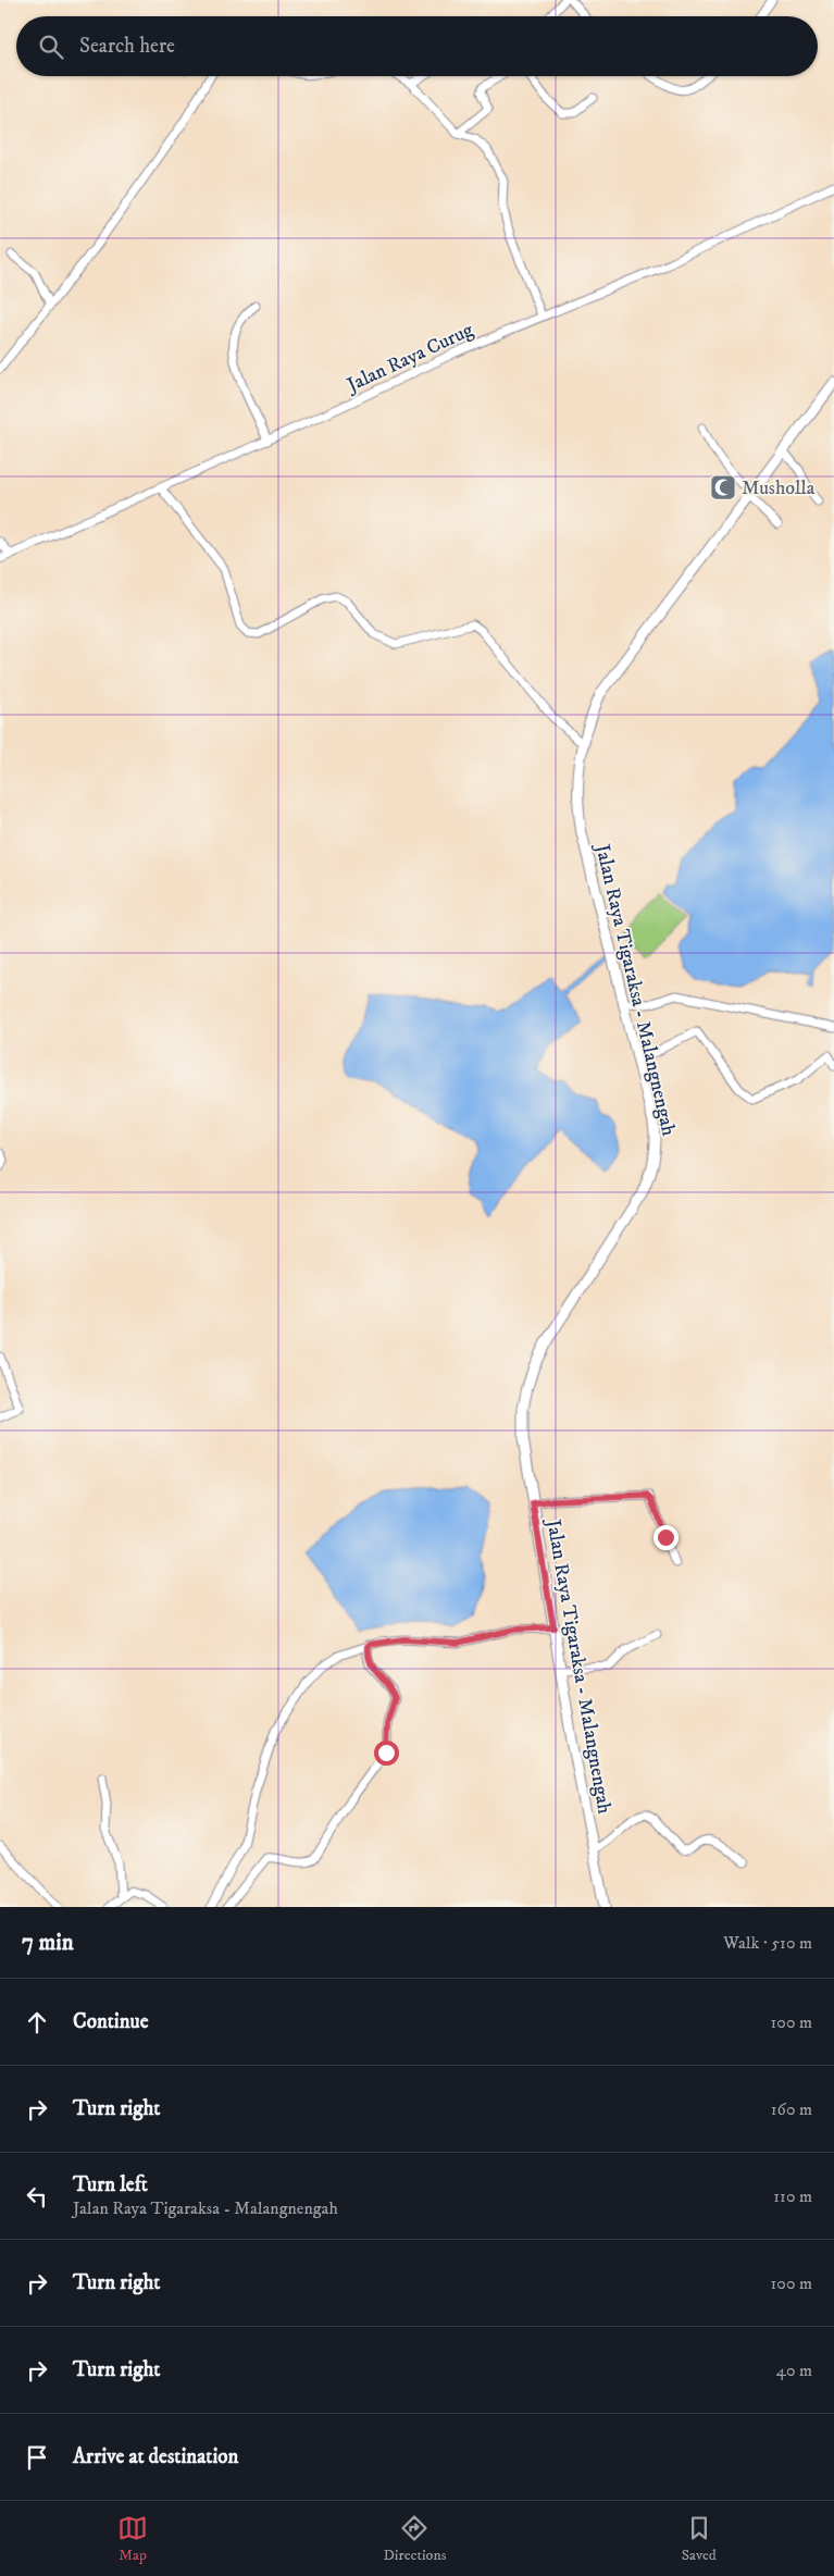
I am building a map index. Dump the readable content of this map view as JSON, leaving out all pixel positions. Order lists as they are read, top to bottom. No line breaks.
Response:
{"streets":{"main road":["Jalan Raya Tigaraksa - Malangnengah"],"street":["Jalan Raya Curug"]},"places":{"mosque":["Musholla"]},"page":{"search":"Search here","heading":["7 min","Walk · 510 m"],"list":[["Continue","100 m"],["Turn right","160 m"],["Turn left","Jalan Raya Tigaraksa - Malangnengah","110 m"],["Turn right","100 m"],["Turn right","40 m"],"Arrive at destination"],"nav":["Map","Directions","Saved"]}}
